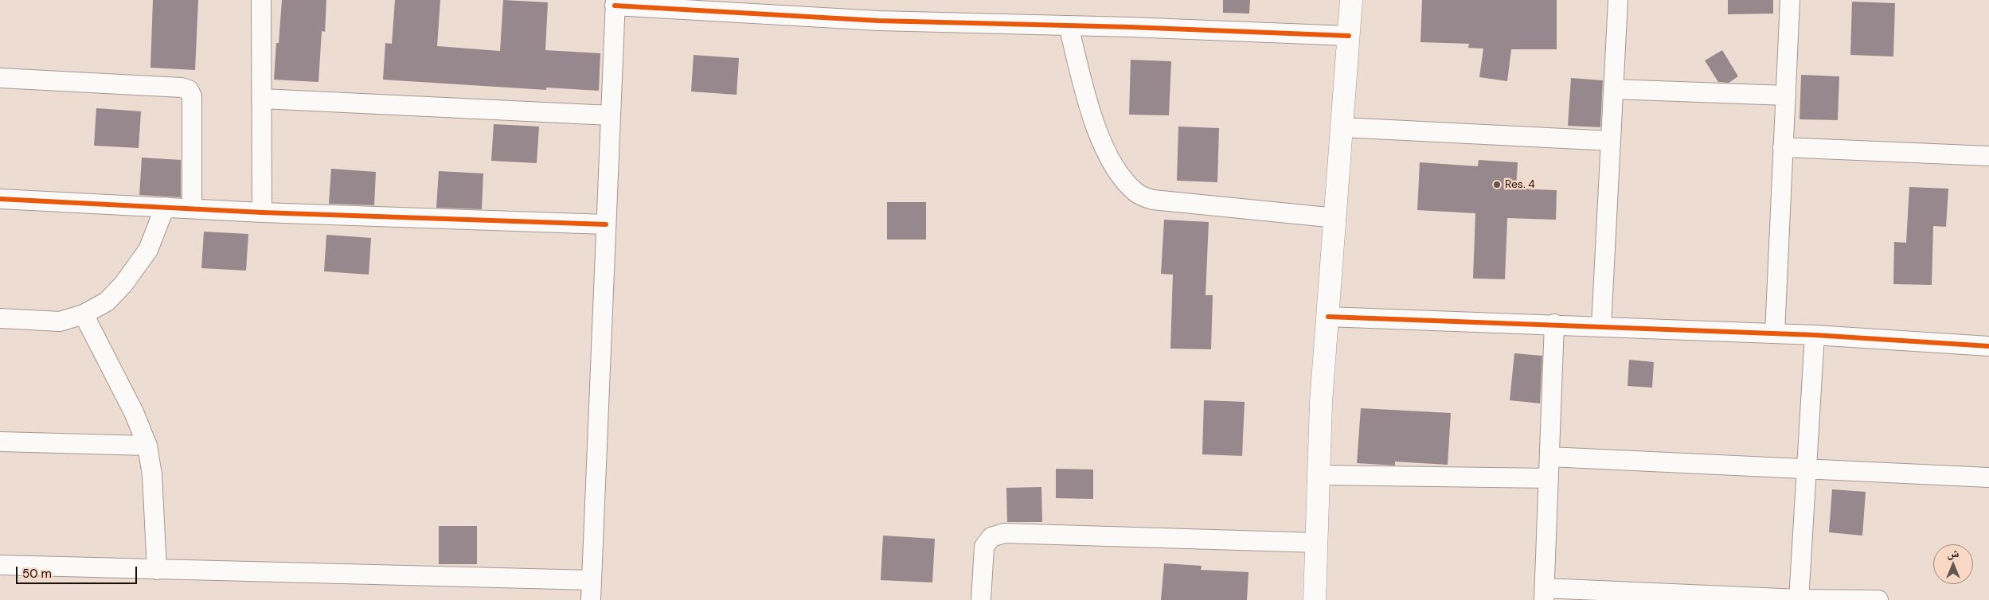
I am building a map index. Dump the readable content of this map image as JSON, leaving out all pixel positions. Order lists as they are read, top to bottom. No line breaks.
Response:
{"places":["Res. 4"],"scale_bar":"50 m","north":"top"}
